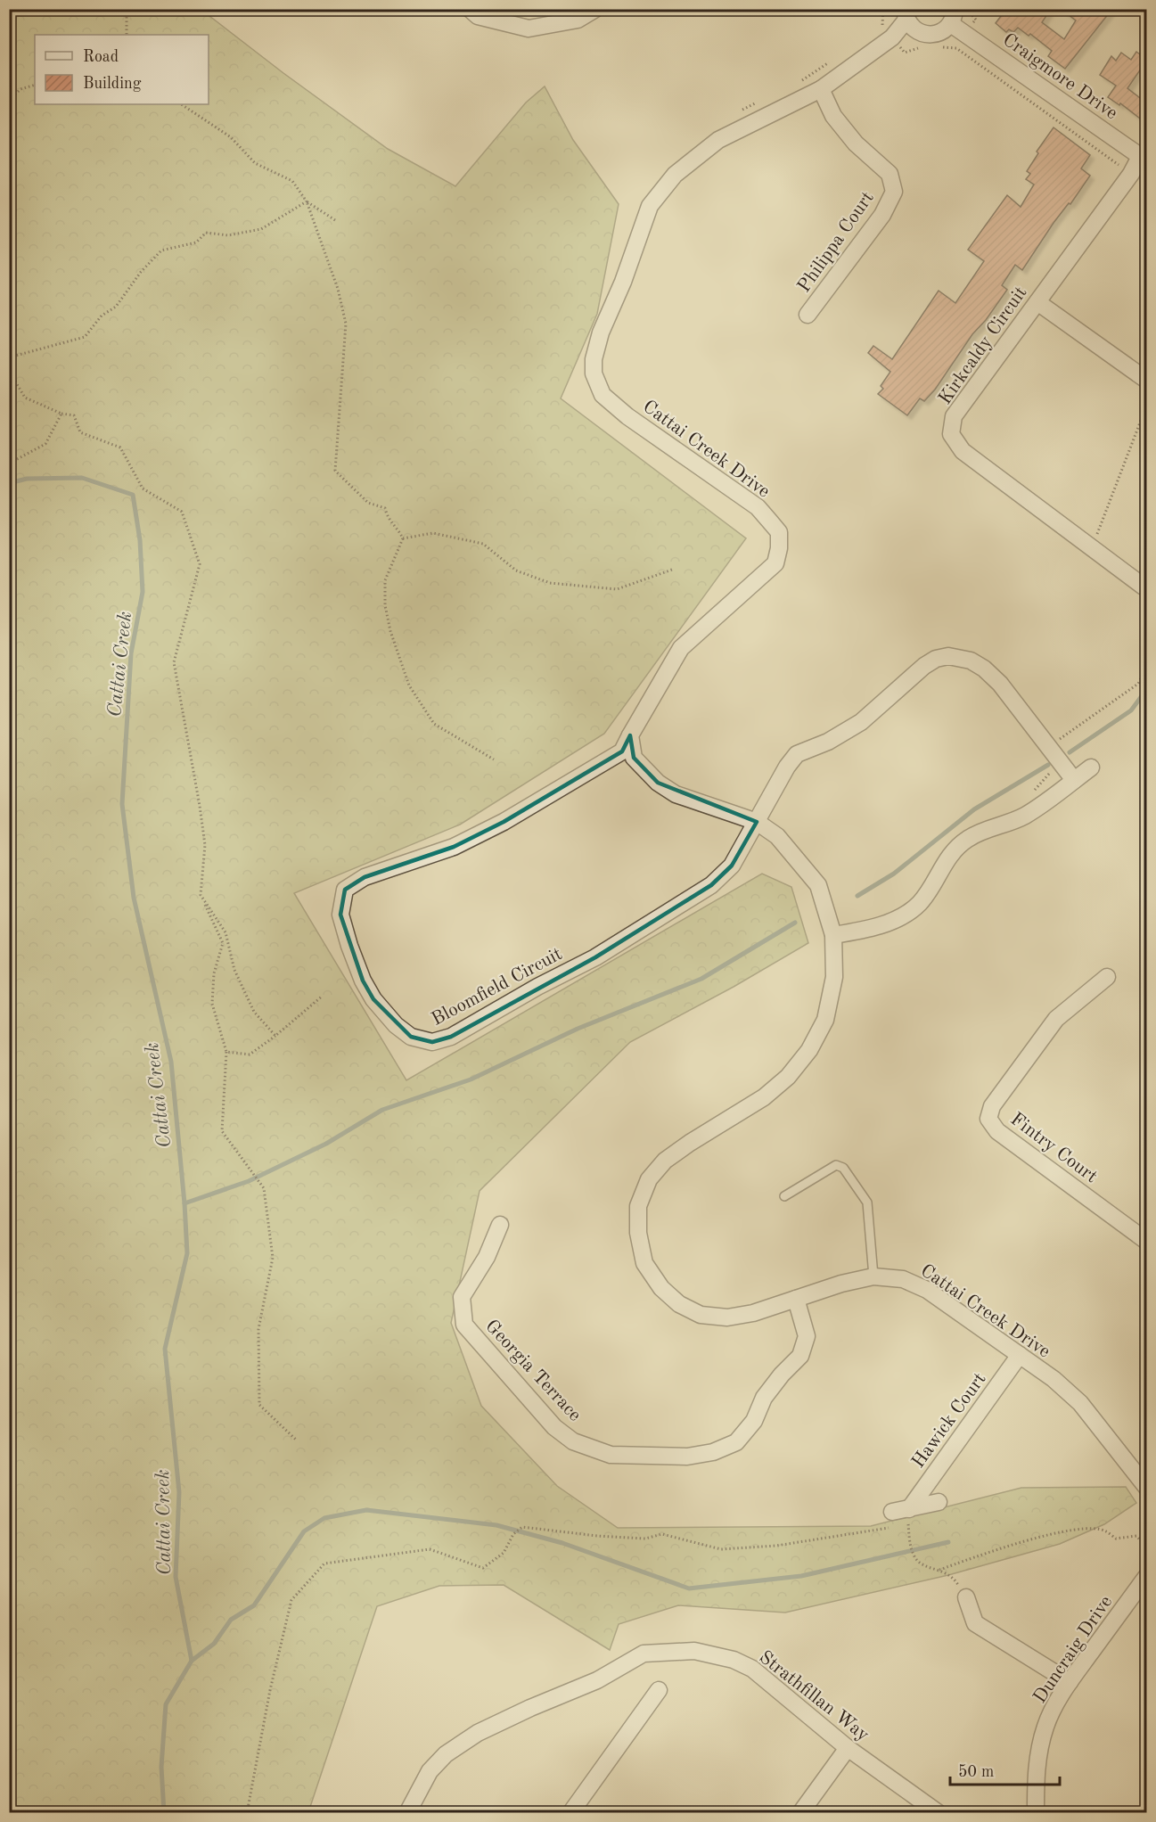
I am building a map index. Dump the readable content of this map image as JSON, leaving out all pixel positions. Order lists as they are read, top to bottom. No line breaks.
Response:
{"streets":{"street":["Craigmore Drive","Philippa Court","Kirkcaldy Circuit","Cattai Creek Drive","Bloomfield Circuit","Fintry Court","Georgia Terrace","Hawick Court","Duncraig Drive","Strathfillan Way"]},"crossings":[["Craigmore Drive","Kirkcaldy Circuit"],["Philippa Court","Cattai Creek Drive"],["Cattai Creek Drive","Bloomfield Circuit"],["Cattai Creek Drive","Georgia Terrace"],["Cattai Creek Drive","Hawick Court"]],"water":["Cattai Creek"],"legend":["Road","Building"],"scale_bar":"50 m"}
